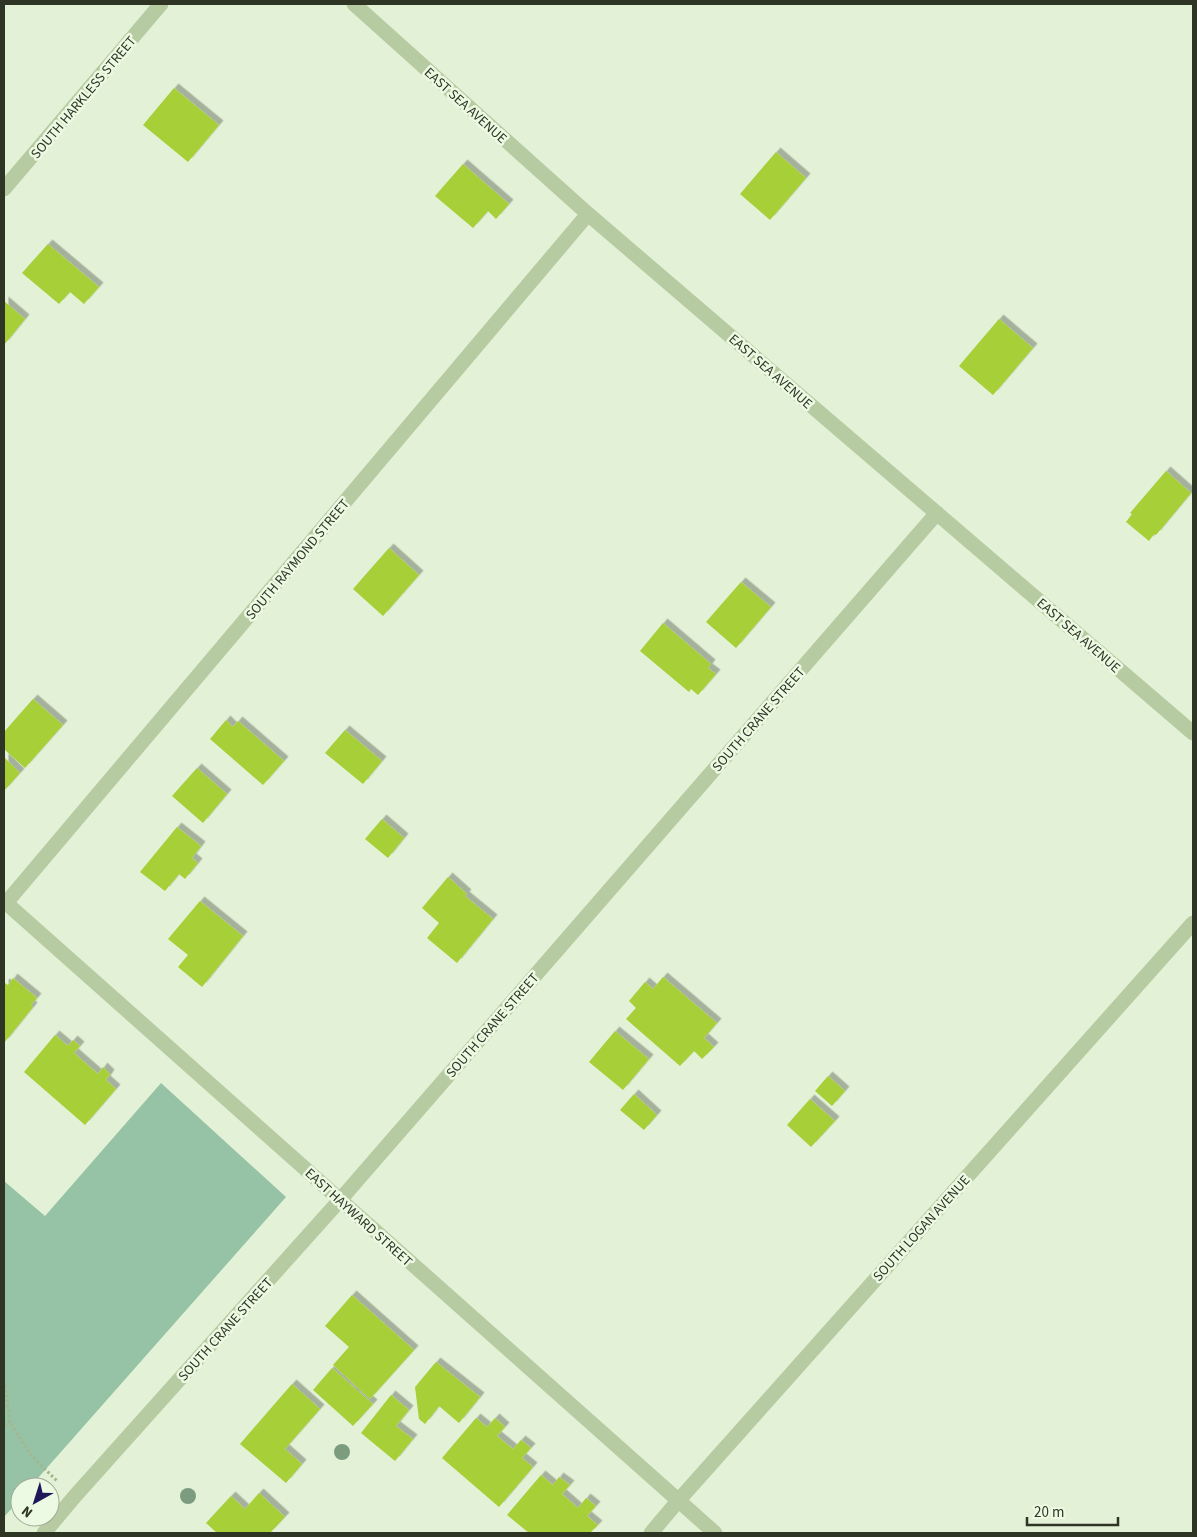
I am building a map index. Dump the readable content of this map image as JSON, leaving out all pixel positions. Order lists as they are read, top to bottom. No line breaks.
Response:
{"streets":{"street":["SOUTH HARKLESS STREET","EAST SEA AVENUE","SOUTH RAYMOND STREET","SOUTH CRANE STREET","EAST HAYWARD STREET","SOUTH LOGAN AVENUE"]},"crossings":[["EAST SEA AVENUE","SOUTH RAYMOND STREET"],["EAST SEA AVENUE","SOUTH CRANE STREET"],["SOUTH RAYMOND STREET","EAST HAYWARD STREET"],["SOUTH CRANE STREET","EAST HAYWARD STREET"],["EAST HAYWARD STREET","SOUTH LOGAN AVENUE"]],"scale_bar":"20 m","north":"bottom left"}
